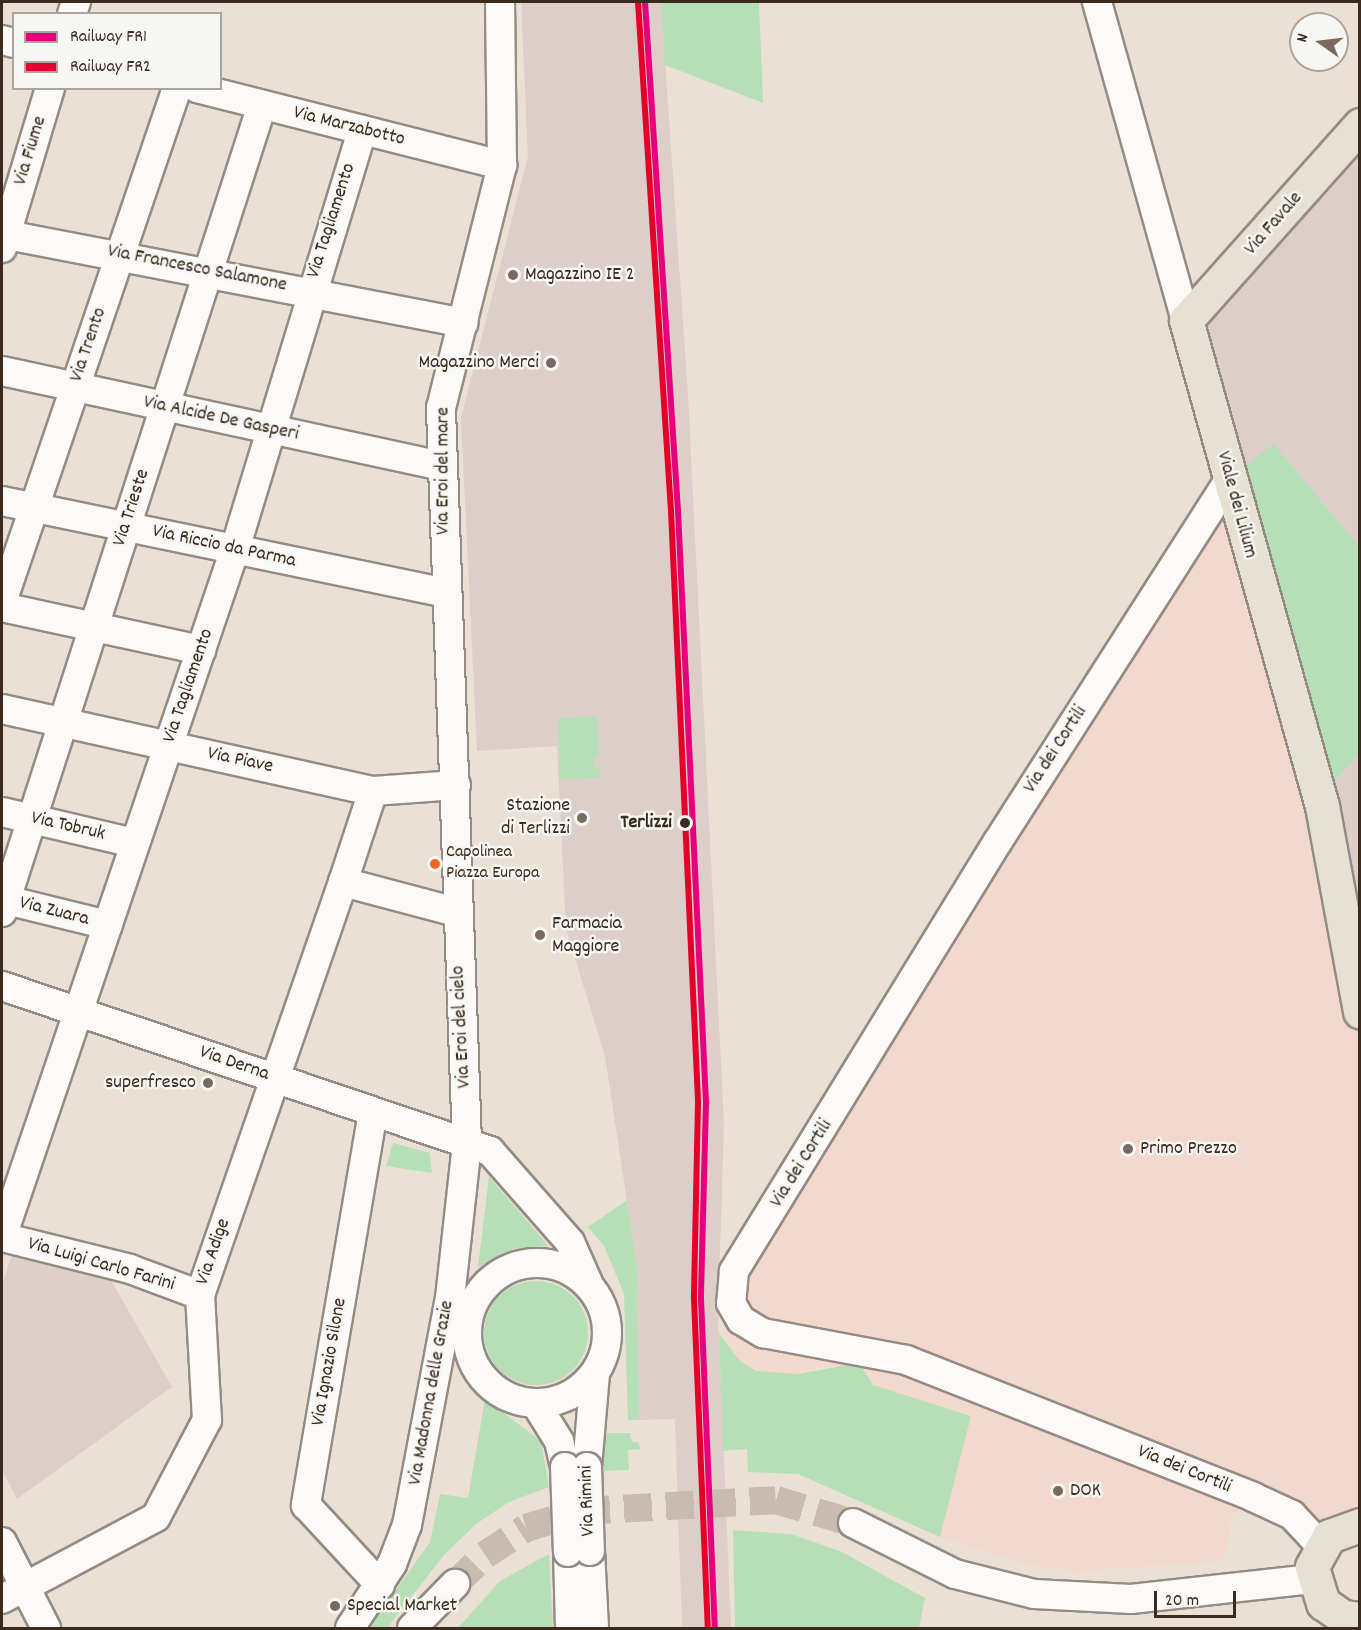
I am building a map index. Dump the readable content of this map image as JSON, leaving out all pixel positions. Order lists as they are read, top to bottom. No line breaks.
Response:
{"streets":{"main road":["Via Favale","Viale dei Lilium"],"street":["Via Marzabotto","Via Fiume","Via Tagliamento","Via Francesco Salamone","Via Trento","Via Alcide De Gasperi","Via Eroi del mare","Via Trieste","Via Riccio da Parma","Via dei Cortili","Via Piave","Via Tobruk","Via Zuara","Via Eroi del cielo","Via Derna","Via Adige","Via Luigi Carlo Farini","Via Ignazio Silone","Via Madonna delle Grazie","Via Rimini"]},"crossings":[["Via Marzabotto","Via Tagliamento"],["Via Marzabotto","Via Eroi del mare"],["Via Marzabotto","Via Trieste"],["Via Fiume","Via Francesco Salamone"],["Via Tagliamento","Via Francesco Salamone"],["Via Tagliamento","Via Alcide De Gasperi"],["Via Tagliamento","Via Riccio da Parma"],["Via Tagliamento","Via Piave"],["Via Tagliamento","Via Tobruk"],["Via Tagliamento","Via Zuara"],["Via Tagliamento","Via Derna"],["Via Tagliamento","Via Luigi Carlo Farini"],["Via Favale","Viale dei Lilium"],["Via Francesco Salamone","Via Trento"],["Via Francesco Salamone","Via Eroi del mare"],["Via Francesco Salamone","Via Trieste"],["Via Trento","Via Alcide De Gasperi"],["Via Trento","Via Riccio da Parma"],["Via Alcide De Gasperi","Via Eroi del mare"],["Via Alcide De Gasperi","Via Trieste"],["Via Eroi del mare","Via Riccio da Parma"],["Via Eroi del mare","Via Piave"],["Via Eroi del mare","Via Eroi del cielo"],["Viale dei Lilium","Via dei Cortili"],["Via Trieste","Via Riccio da Parma"],["Via Trieste","Via Piave"],["Via Trieste","Via Tobruk"],["Via Trieste","Via Zuara"],["Via Piave","Via Eroi del cielo"],["Via Piave","Via Adige"],["Via Eroi del cielo","Via Derna"],["Via Eroi del cielo","Via Madonna delle Grazie"],["Via Derna","Via Adige"],["Via Derna","Via Ignazio Silone"],["Via Derna","Via Madonna delle Grazie"],["Via Adige","Via Luigi Carlo Farini"],["Via Ignazio Silone","Via Madonna delle Grazie"]],"places":["Magazzino IE 2","Magazzino Merci","Stazione di Terlizzi","Terlizzi","Capolinea Piazza Europa","Farmacia Maggiore","superfresco","Primo Prezzo","DOK","Special Market"],"lines":["rail line FR1","rail line FR2"],"legend":["Railway FR1","Railway FR2"],"scale_bar":"20 m","north":"left"}
